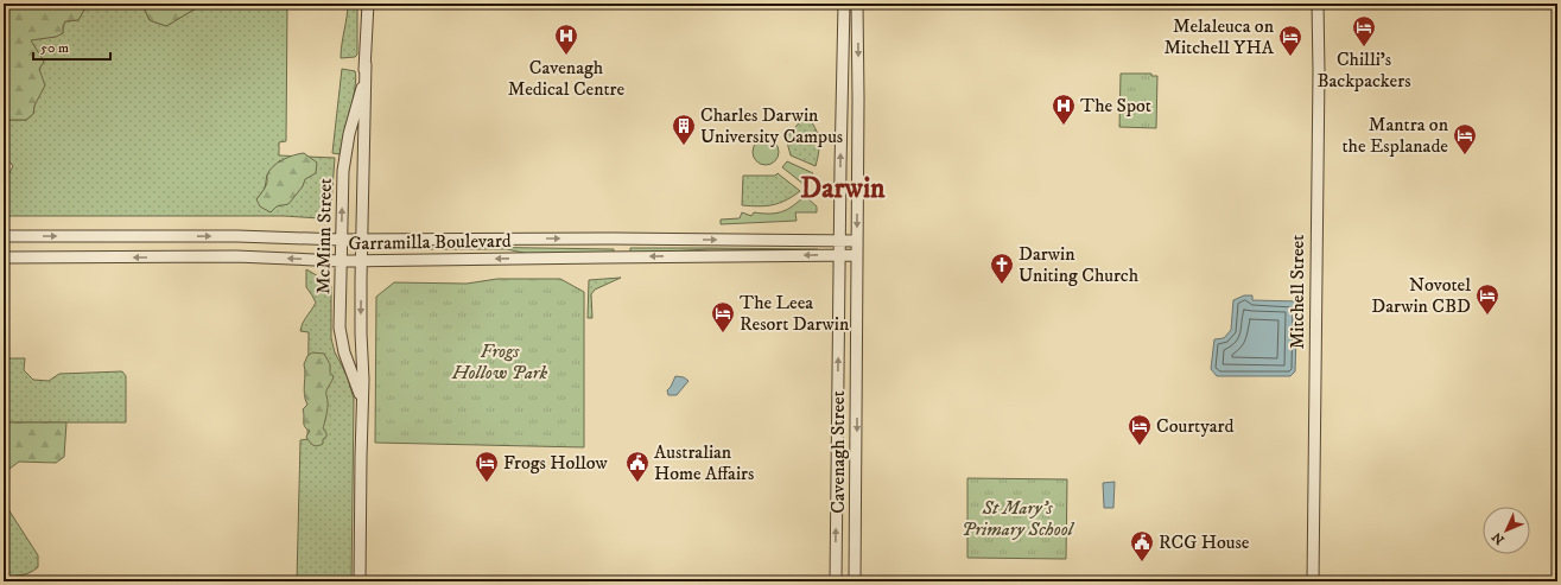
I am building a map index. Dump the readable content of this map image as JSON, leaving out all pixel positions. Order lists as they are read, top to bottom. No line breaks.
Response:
{"streets":{"street":["McMinn Street","Garramilla Boulevard","Mitchell Street","Cavenagh Street"]},"crossings":[["McMinn Street","Garramilla Boulevard"],["Garramilla Boulevard","Cavenagh Street"]],"districts":["Darwin"],"parks":["Frogs Hollow Park","St Mary's Primary School"],"places":{"hotel":["Chilli's Backpackers","Melaleuca on Mitchell YHA","Mantra on the Esplanade","Novotel Darwin CBD","The Leea Resort Darwin","Courtyard","Frogs Hollow"],"hospital":["Cavenagh Medical Centre","The Spot"],"building":["Charles Darwin University Campus"],"church":["Darwin Uniting Church"],"public building":["Australian Home Affairs","RCG House"]},"scale_bar":"50 m","north":"bottom left"}
